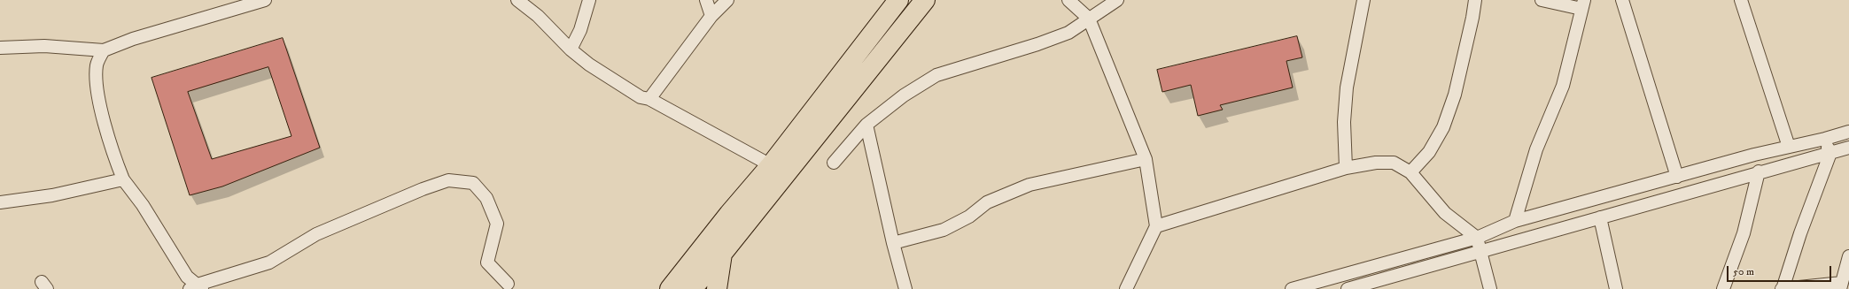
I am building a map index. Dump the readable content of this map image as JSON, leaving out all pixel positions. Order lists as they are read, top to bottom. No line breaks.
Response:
{"scale_bar":"50 m"}
